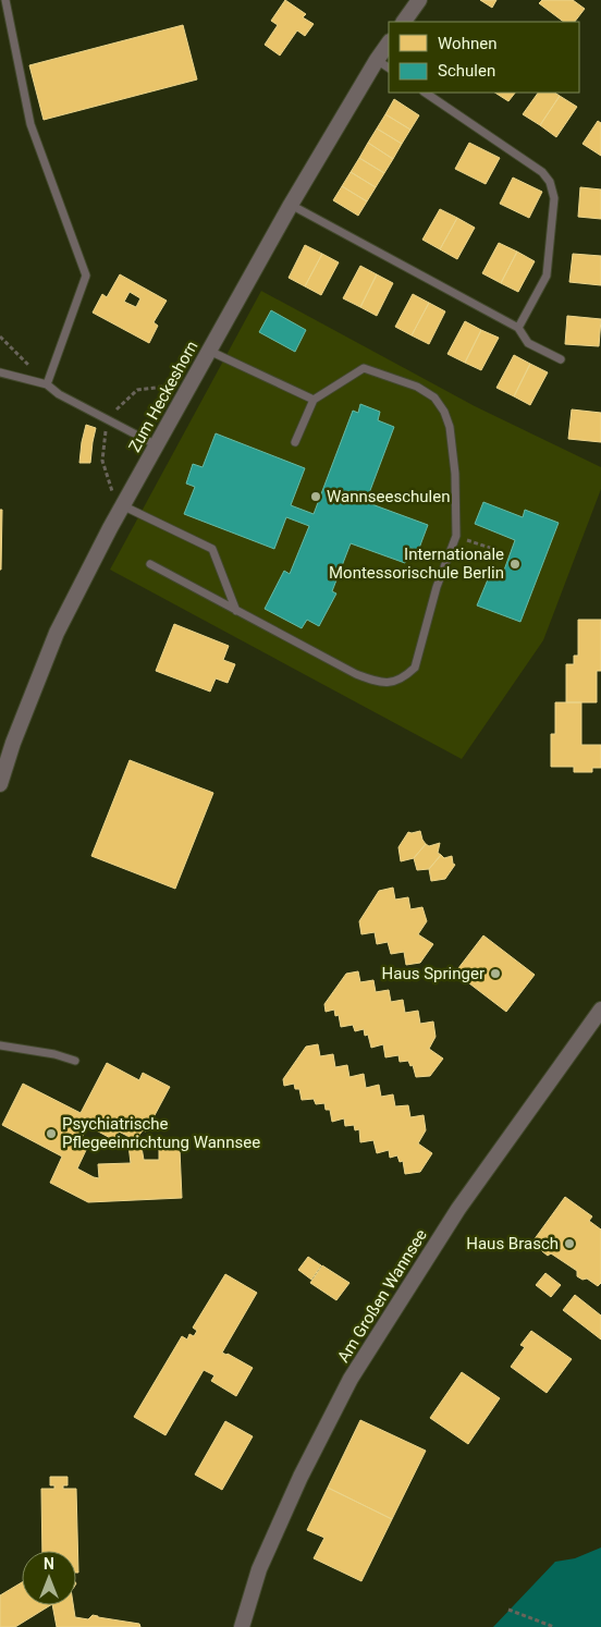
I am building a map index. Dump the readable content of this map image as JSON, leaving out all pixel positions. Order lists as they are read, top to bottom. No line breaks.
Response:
{"streets":{"street":["Zum Heckeshorn","Am Großen Wannsee"]},"places":["Wannseeschulen","Internationale Montessorischule Berlin","Haus Springer","Psychiatrische Pflegeeinrichtung Wannsee","Haus Brasch"],"legend":["Wohnen","Schulen"],"north":"top"}
